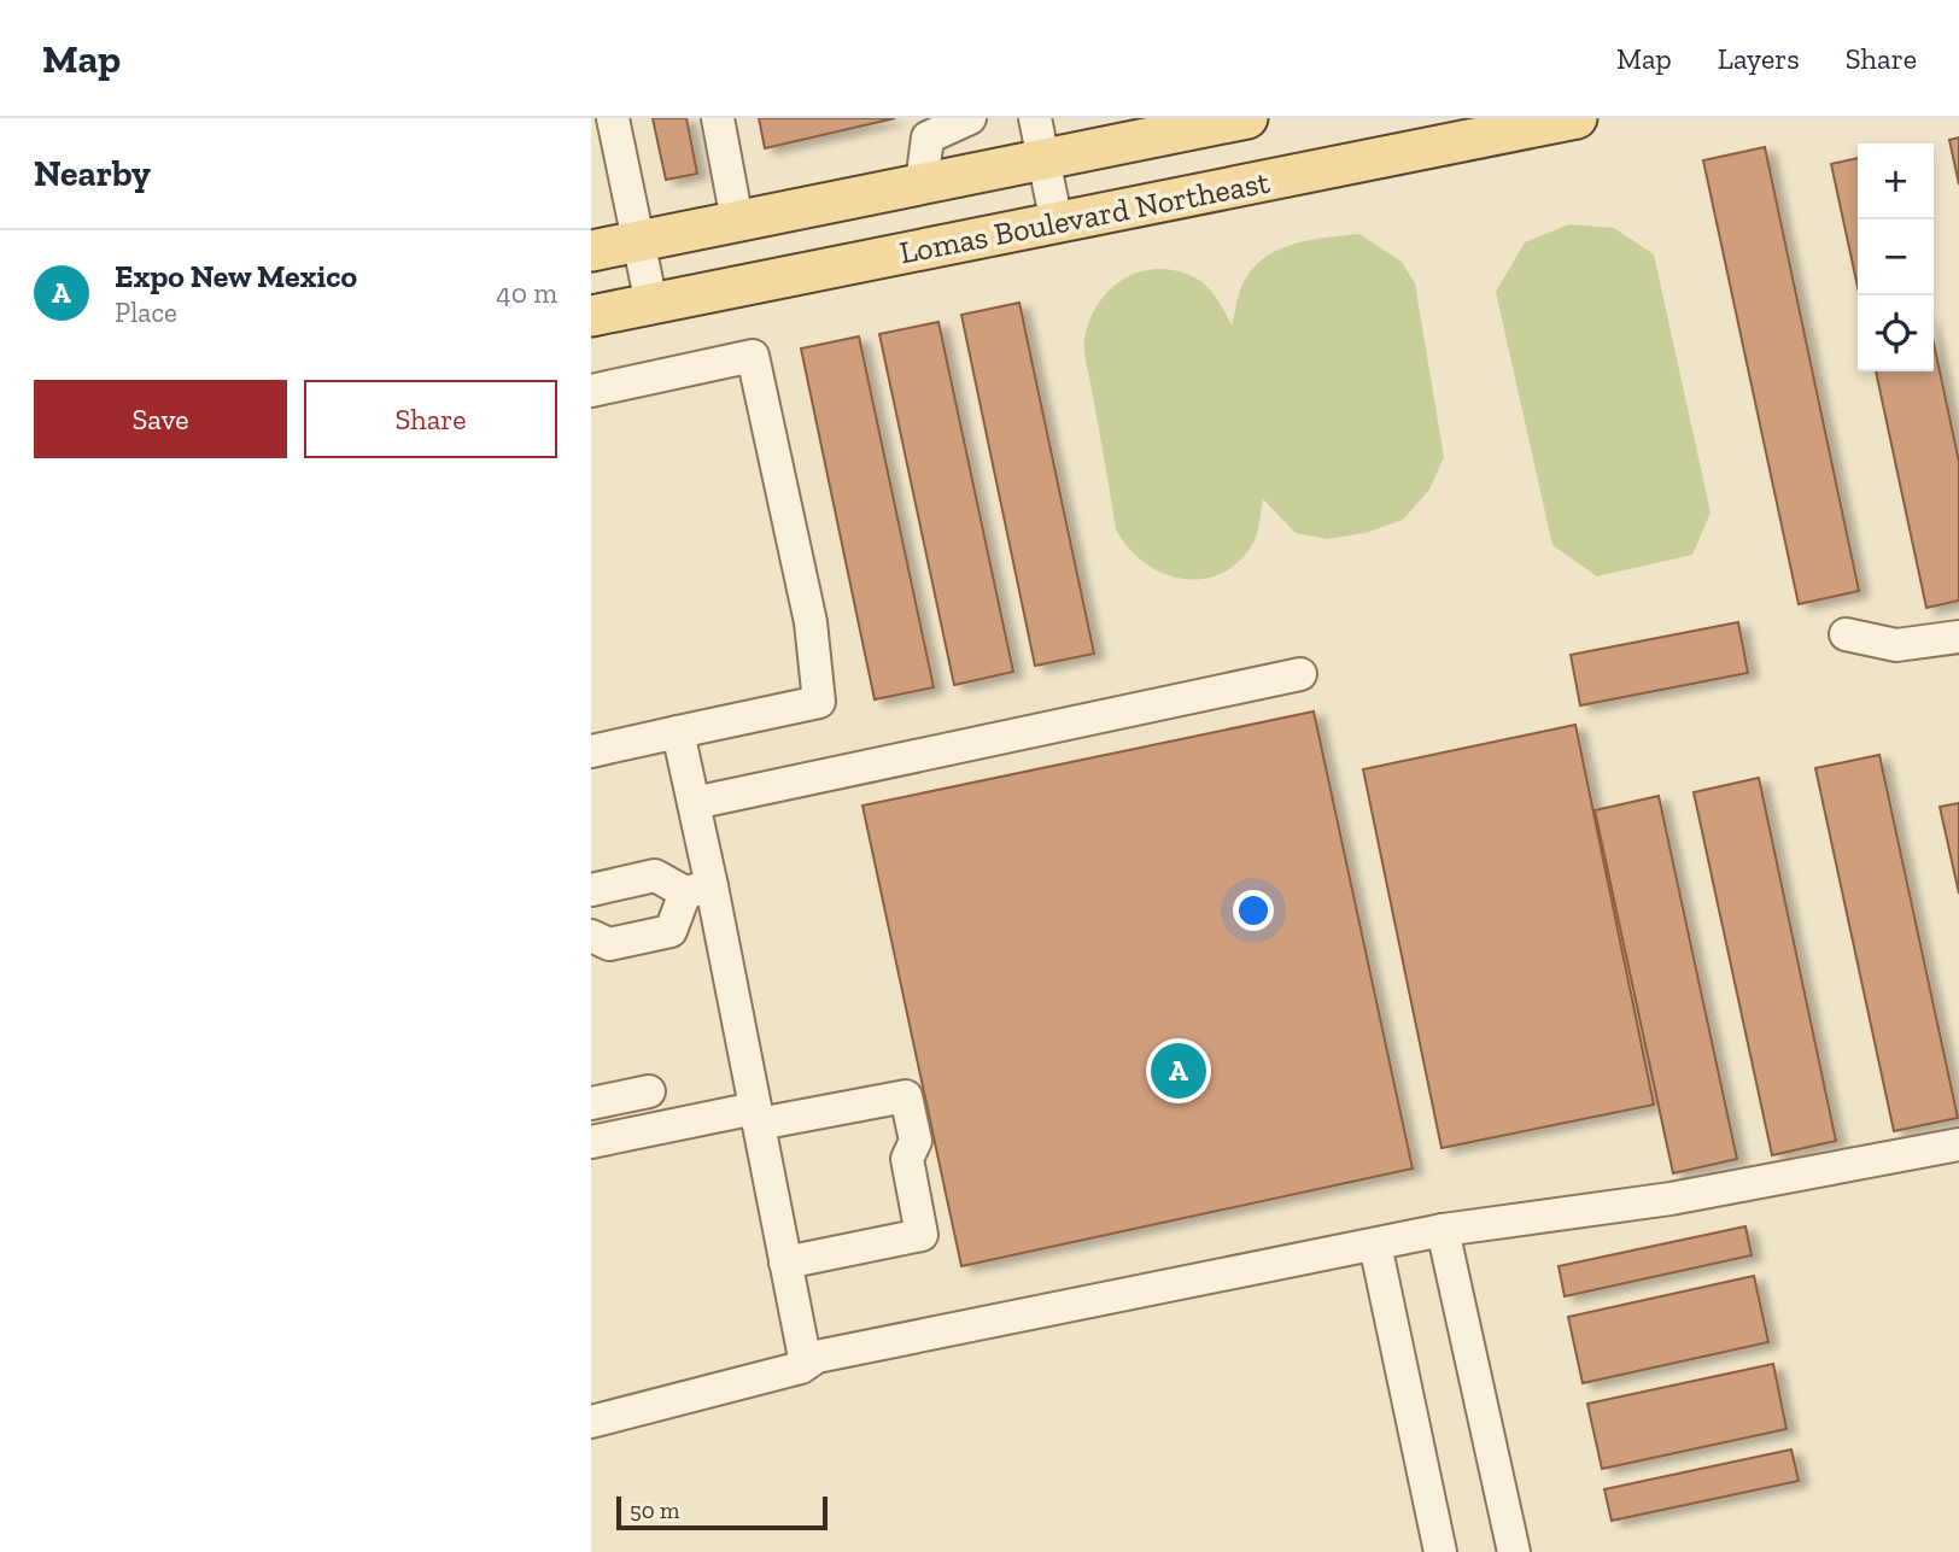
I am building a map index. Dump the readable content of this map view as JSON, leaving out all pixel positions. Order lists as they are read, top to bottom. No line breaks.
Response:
{"streets":{"main road":["Lomas Boulevard Northeast"]},"scale_bar":"50 m","page":{"header":"Map","nav":["Map","Layers","Share"],"heading":"Nearby","map_buttons":["+","−"],"list":[{"mark":"A","name":"Expo New Mexico","note":"Place","value":"40 m"}],"buttons":["Save","Share"],"pins":"A","scale":"50 m"}}
